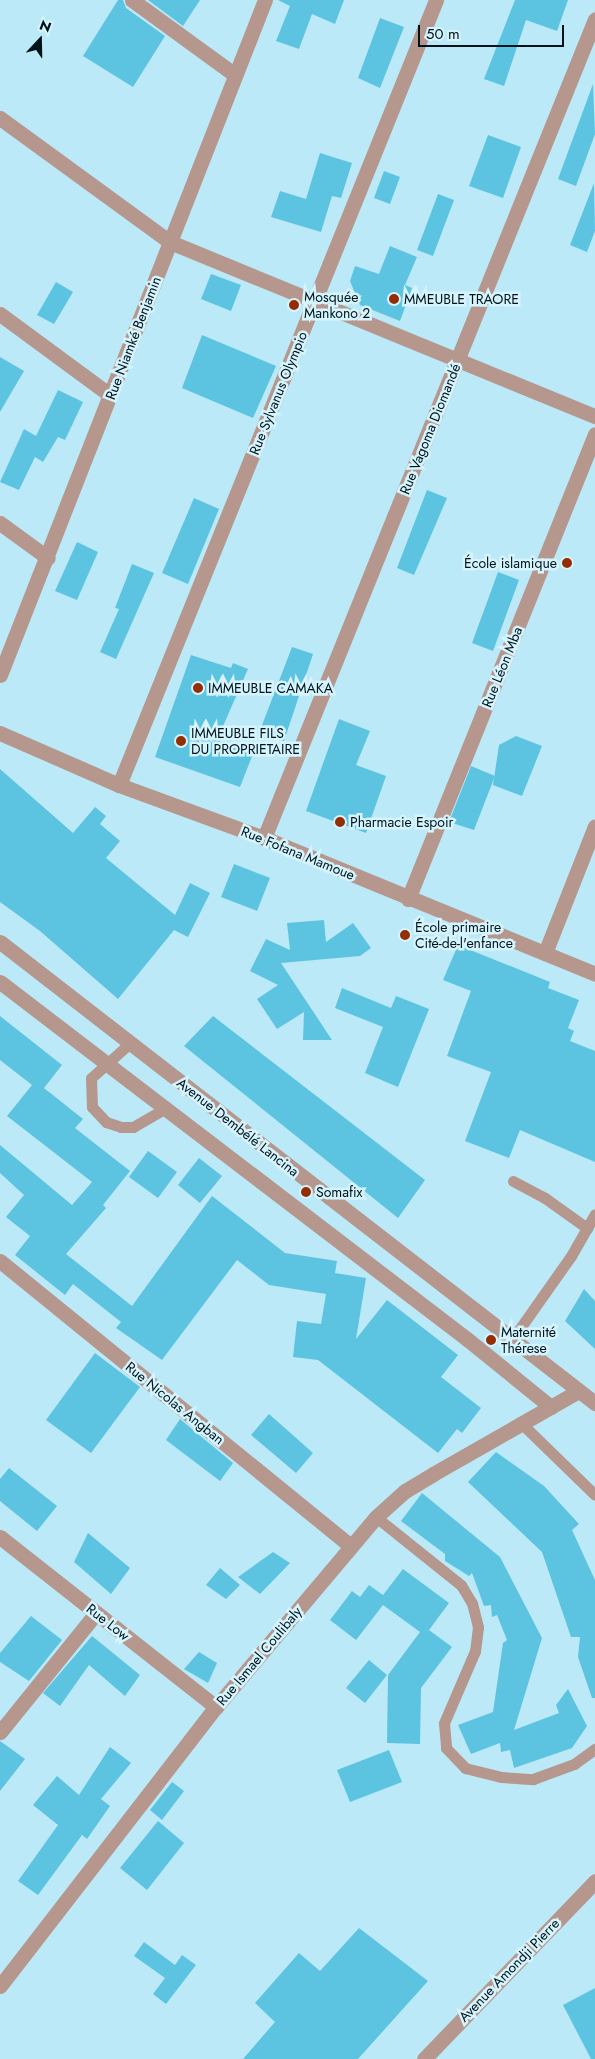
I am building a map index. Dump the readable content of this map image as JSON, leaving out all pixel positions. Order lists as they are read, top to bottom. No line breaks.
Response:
{"streets":{"street":["Rue Niamké Benjamin","Rue Sylvanus Olympio","Rue Vagoma Diomandé","Rue Léon Mba","Rue Fofana Mamoue","Avenue Dembélé Lancina","Rue Nicolas Angban","Rue Low","Rue Ismael Coulibaly","Avenue Amondji Pierre"]},"crossings":[["Rue Sylvanus Olympio","Rue Fofana Mamoue"],["Rue Vagoma Diomandé","Rue Fofana Mamoue"],["Rue Léon Mba","Rue Fofana Mamoue"],["Avenue Dembélé Lancina","Rue Ismael Coulibaly"],["Rue Nicolas Angban","Rue Ismael Coulibaly"],["Rue Low","Rue Ismael Coulibaly"]],"places":["MMEUBLE TRAORE","Mosquée Mankono 2","École islamique","IMMEUBLE CAMAKA","IMMEUBLE FILS DU PROPRIETAIRE","Pharmacie Espoir","École primaire Cité-de-l'enfance","Somafix","Maternité Thérese"],"scale_bar":"50 m","north":"top"}
